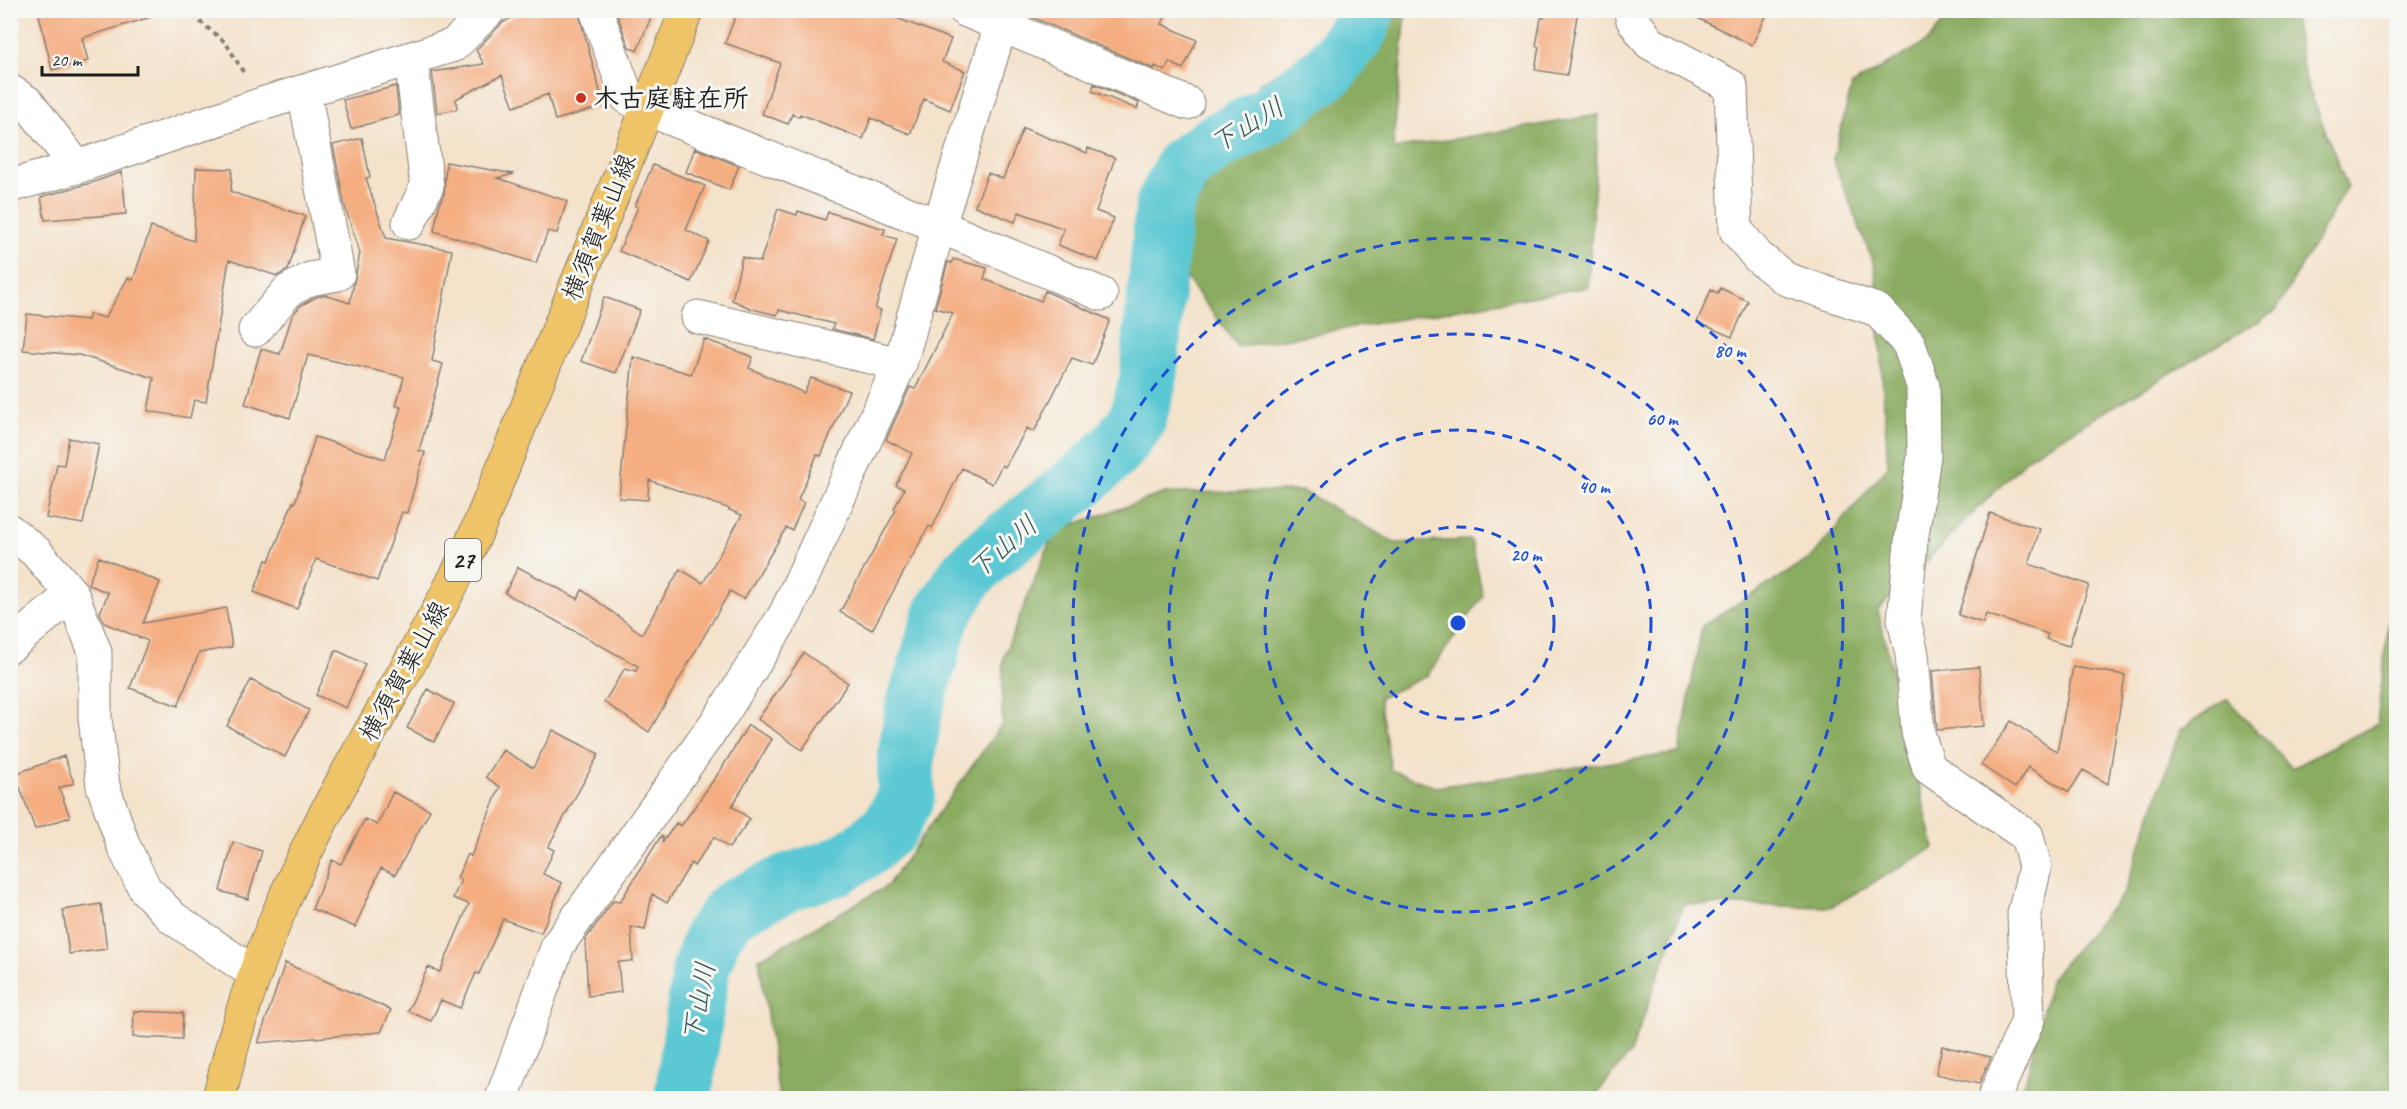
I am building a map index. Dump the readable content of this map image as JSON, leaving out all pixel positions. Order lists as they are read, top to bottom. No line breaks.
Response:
{"streets":{"main road":["横須賀葉山線","27"]},"water":["下山川"],"places":["木古庭駐在所"],"scale_bar":"20 m","rings":["80 m","60 m","40 m","20 m"]}
